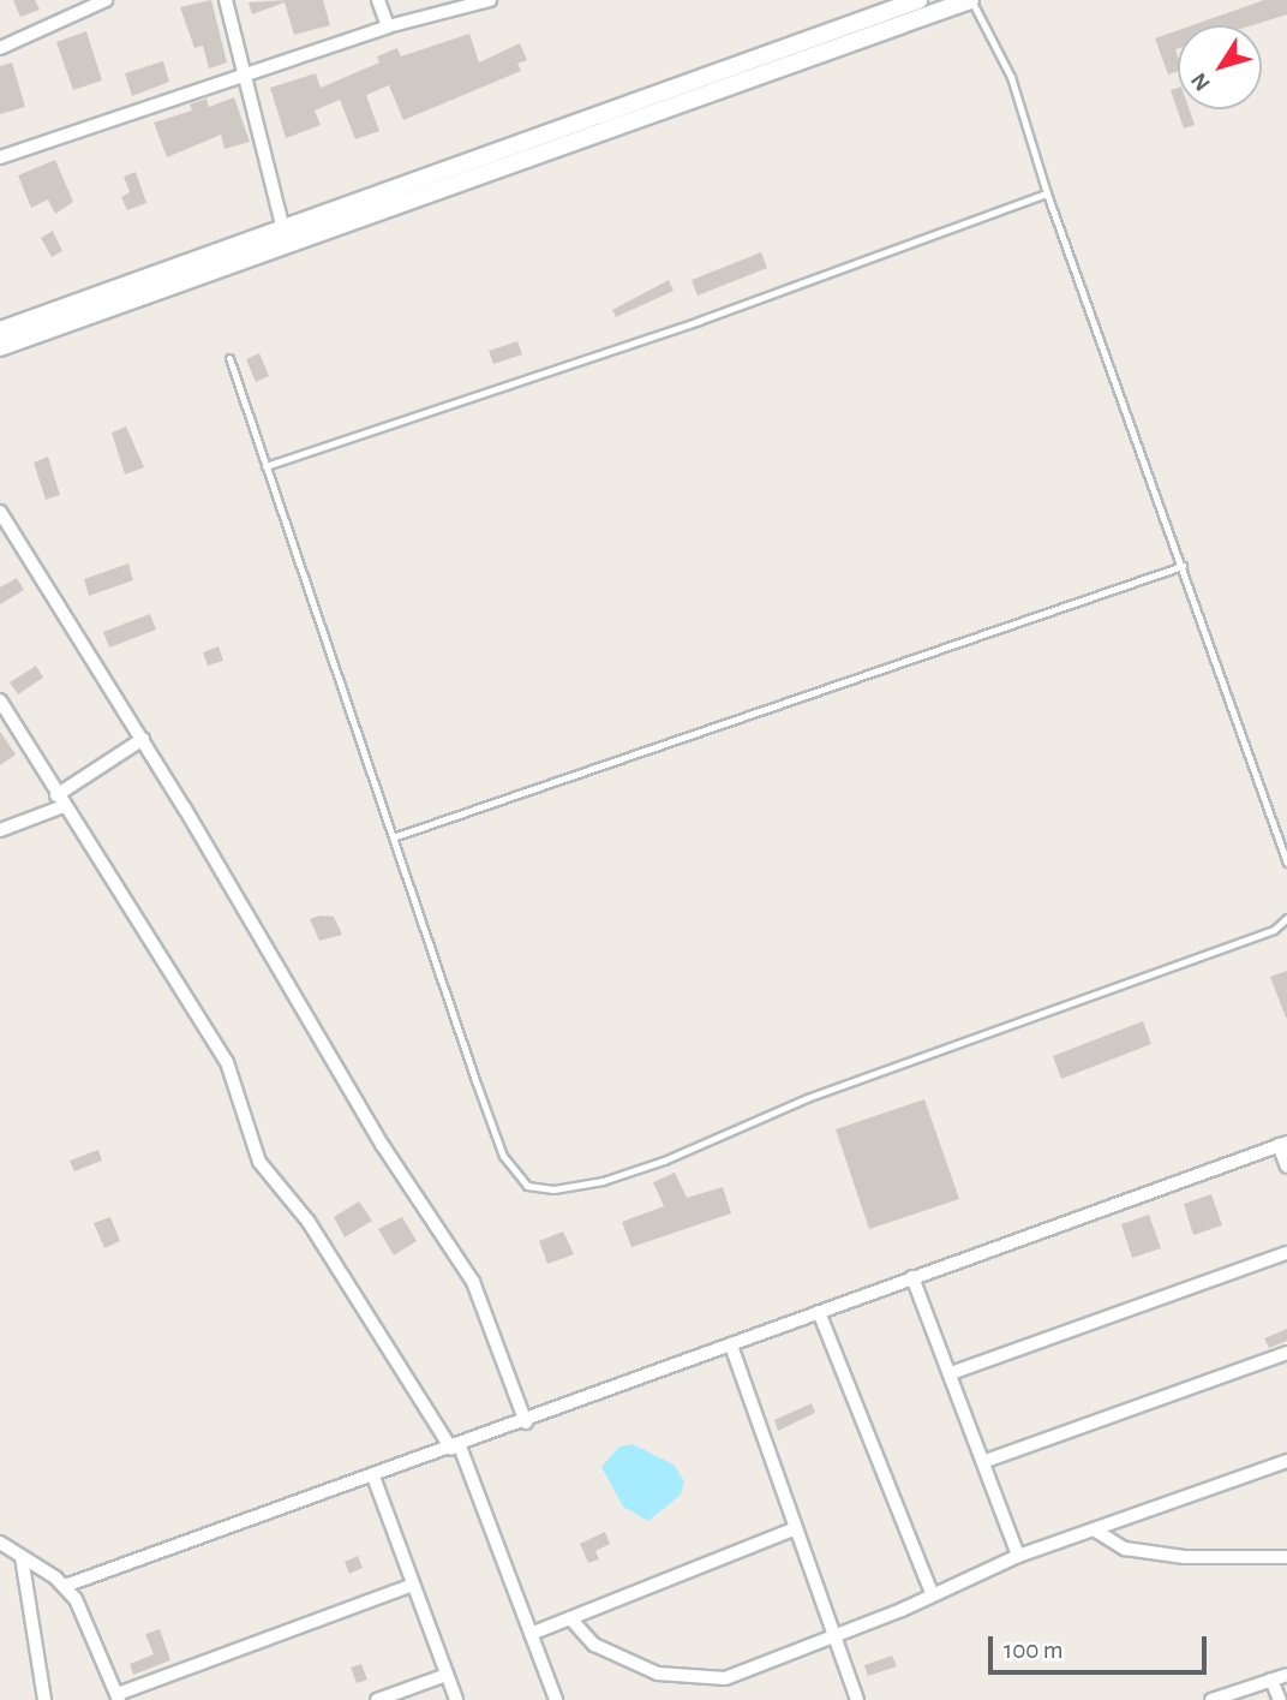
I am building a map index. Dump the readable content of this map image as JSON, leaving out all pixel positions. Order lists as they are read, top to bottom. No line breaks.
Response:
{"scale_bar":"100 m","north":"bottom left"}
